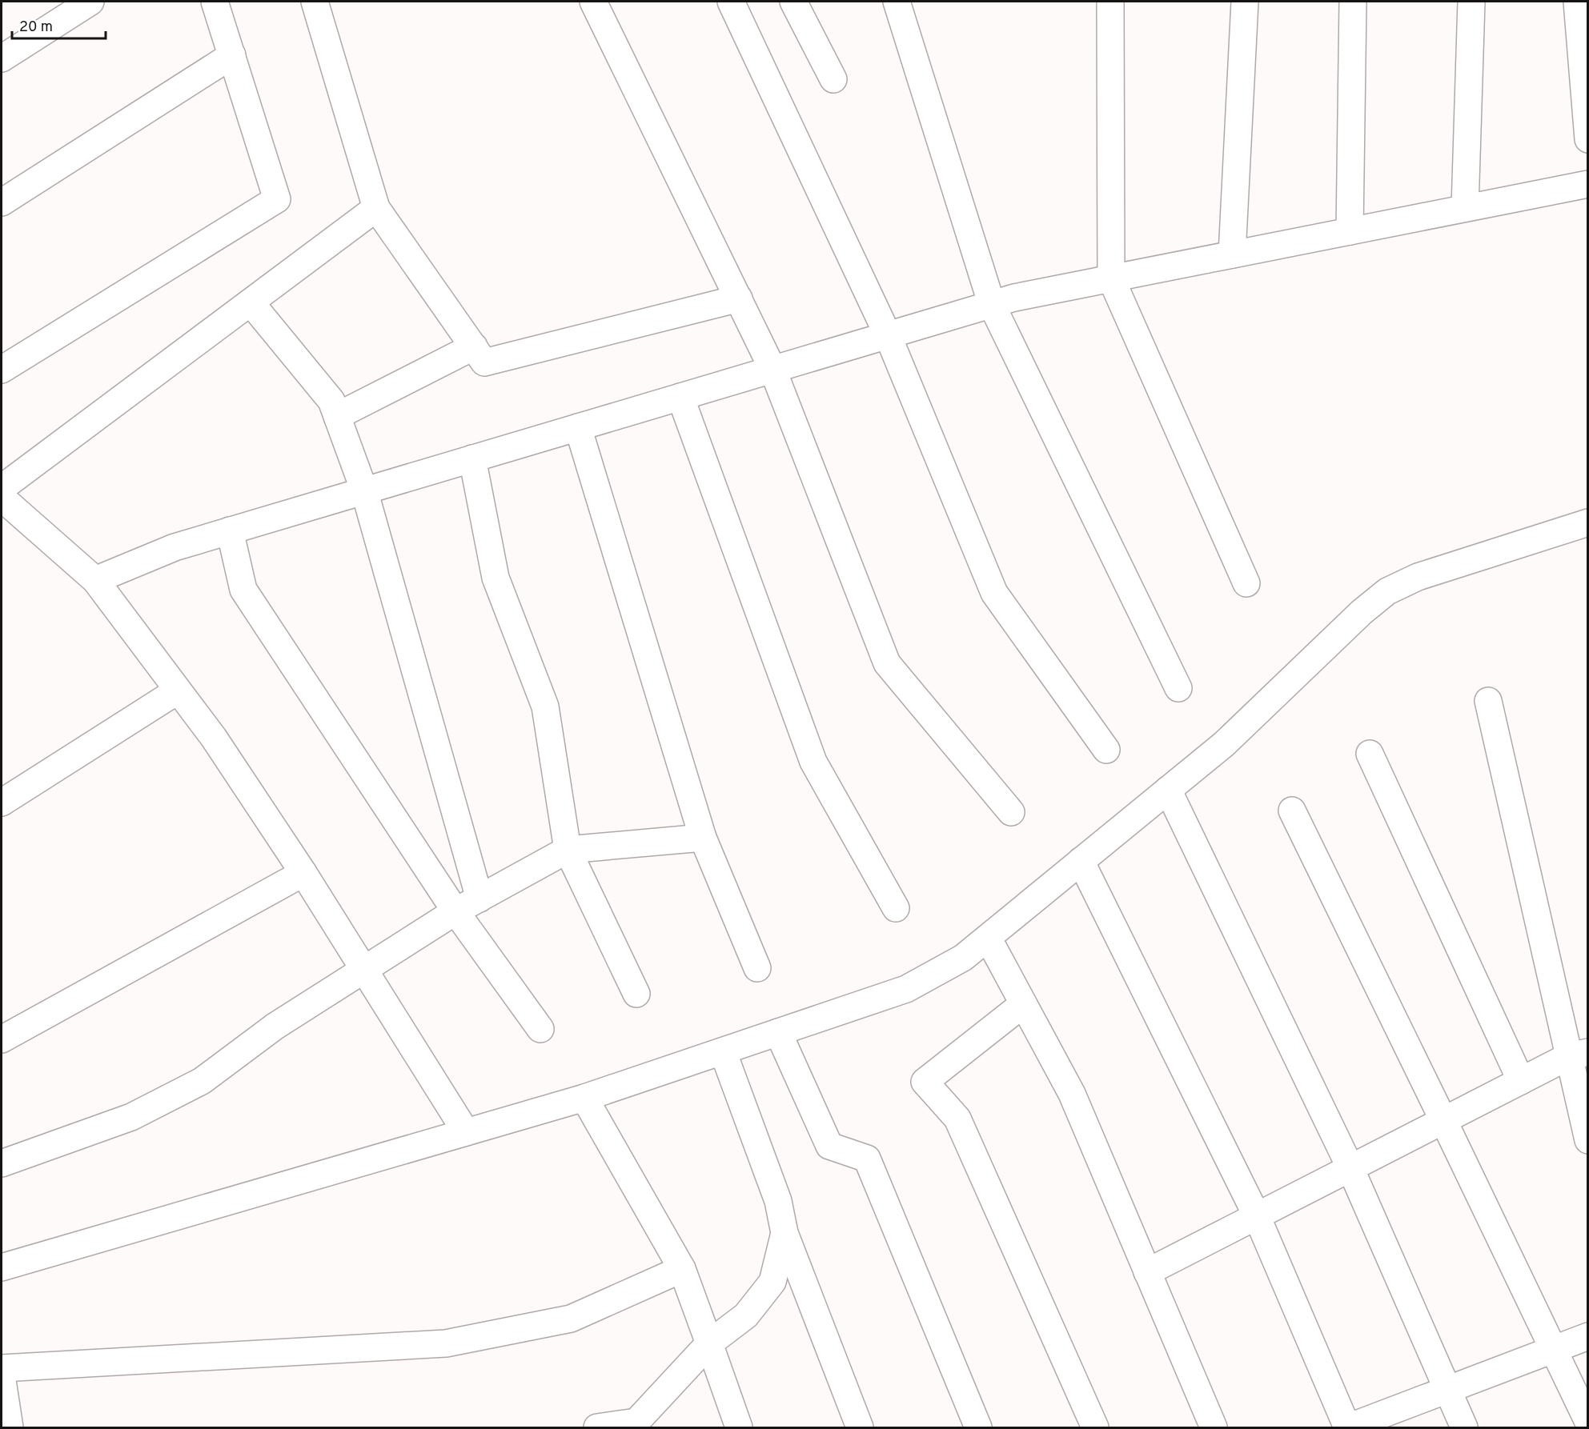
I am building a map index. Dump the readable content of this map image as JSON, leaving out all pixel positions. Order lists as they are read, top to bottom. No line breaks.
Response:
{"scale_bar":"20 m"}
